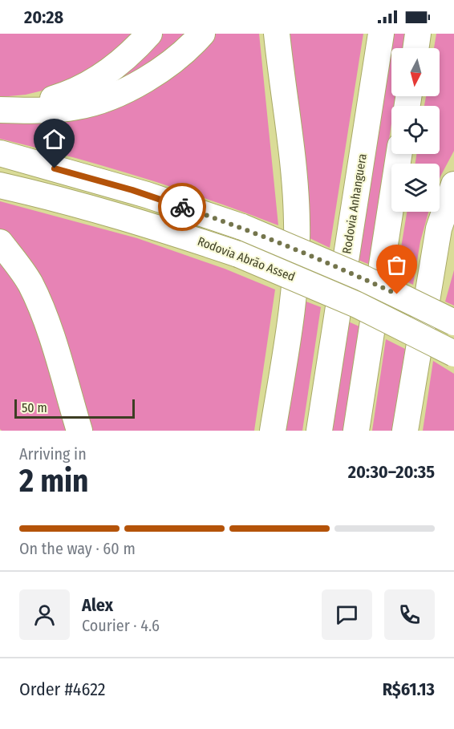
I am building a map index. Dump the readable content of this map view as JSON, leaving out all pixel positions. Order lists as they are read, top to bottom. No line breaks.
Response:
{"streets":{"highway":["Rodovia Anhanguera","Rodovia Abrão Assed"]},"scale_bar":"50 m","north":"bottom","page":{"status":"20:28","scale":"50 m","heading":["2 min","Arriving in","20:30–20:35"],"panel":["Alex","Courier · 4.6","Order #4622","R$61.13"],"bar":"On the way · 60 m"}}
